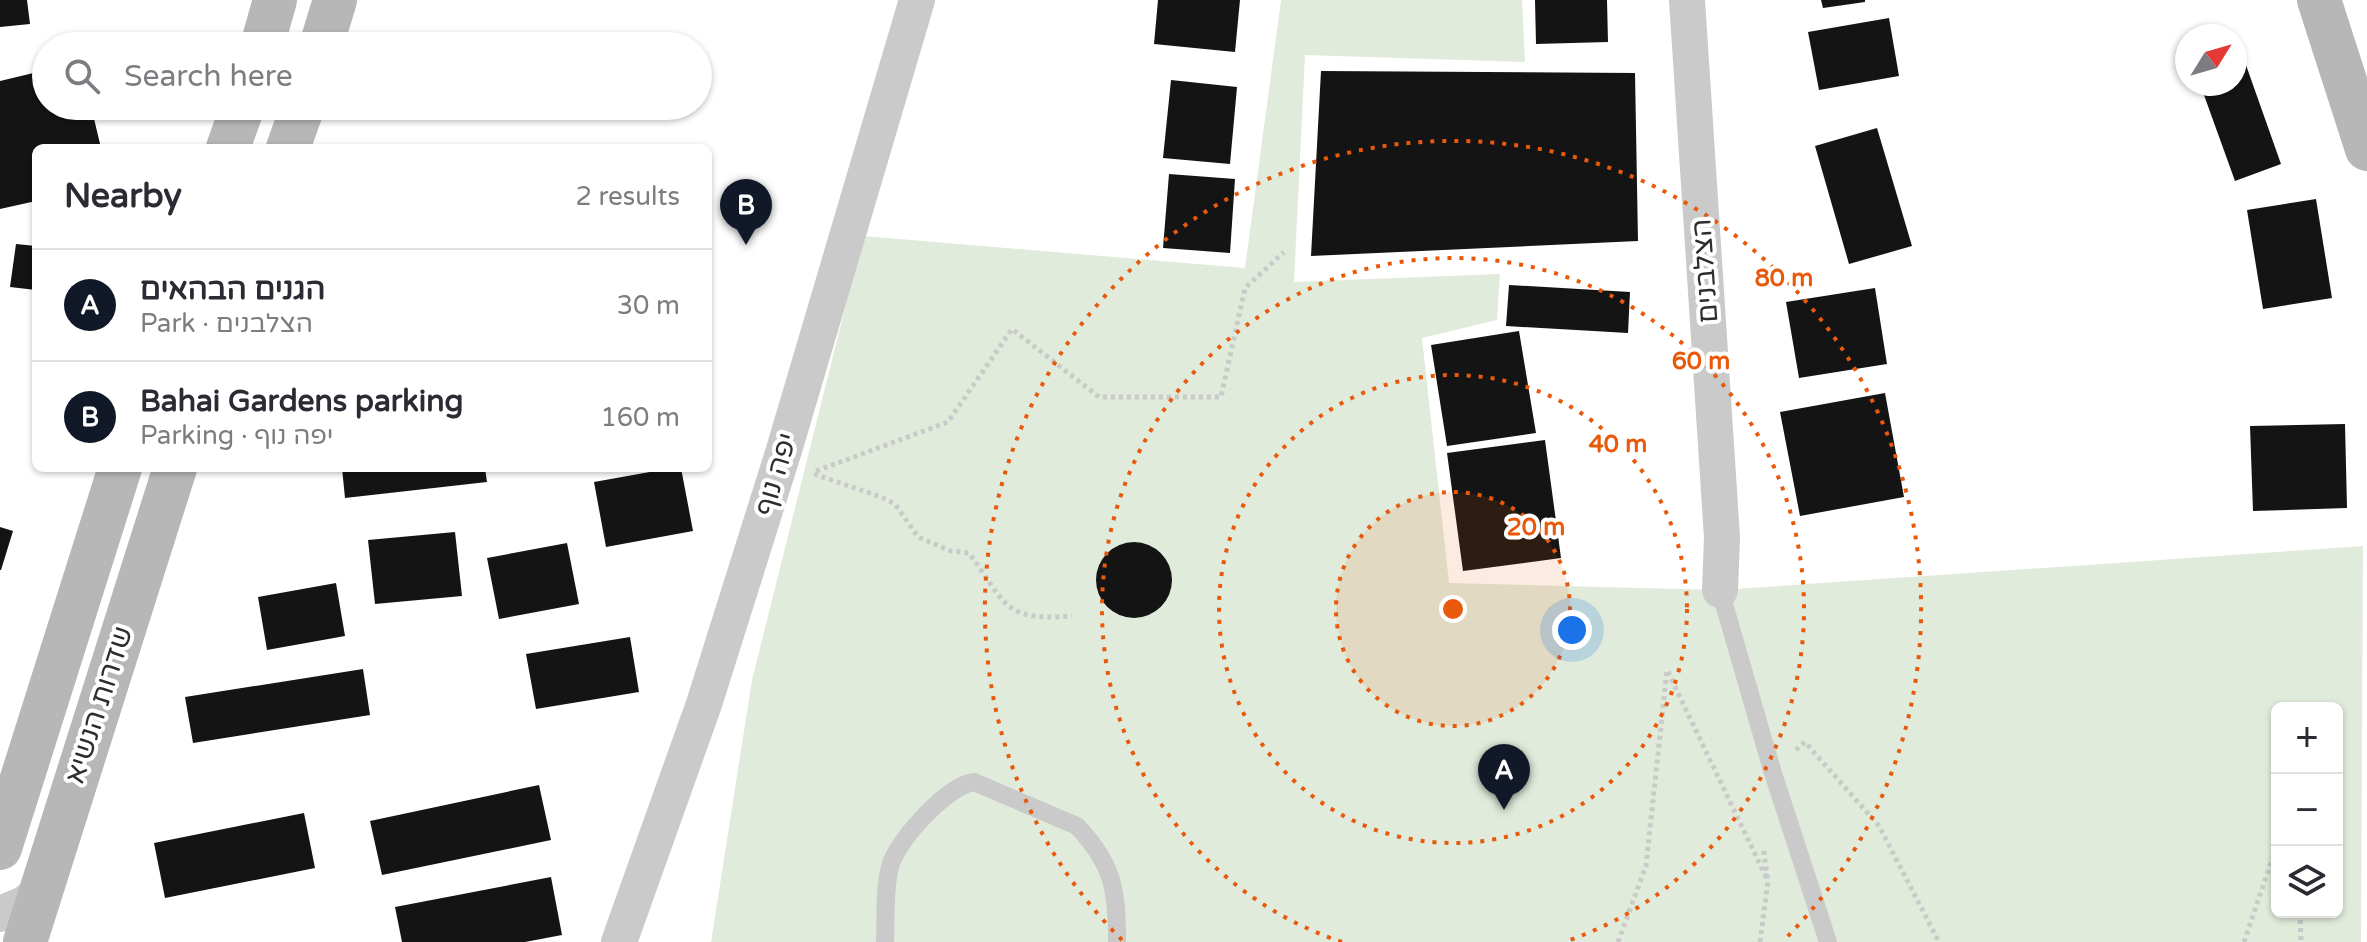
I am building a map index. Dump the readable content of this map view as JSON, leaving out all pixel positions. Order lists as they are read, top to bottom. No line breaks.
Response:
{"streets":{"street":["הצלבנים","יפה נוף","שדרות הנשיא"]},"north":"top right","page":{"search":"Search here","heading":["Nearby","2 results"],"pins":["B","A"],"list":[{"mark":"A","name":"הגנים הבהאים","note":"Park · הצלבנים","value":"30 m"},{"mark":"B","name":"Bahai Gardens parking","note":"Parking · יפה נוף","value":"160 m"}],"map_buttons":["+","−"]},"rings":["80 m","60 m","40 m","20 m"]}
